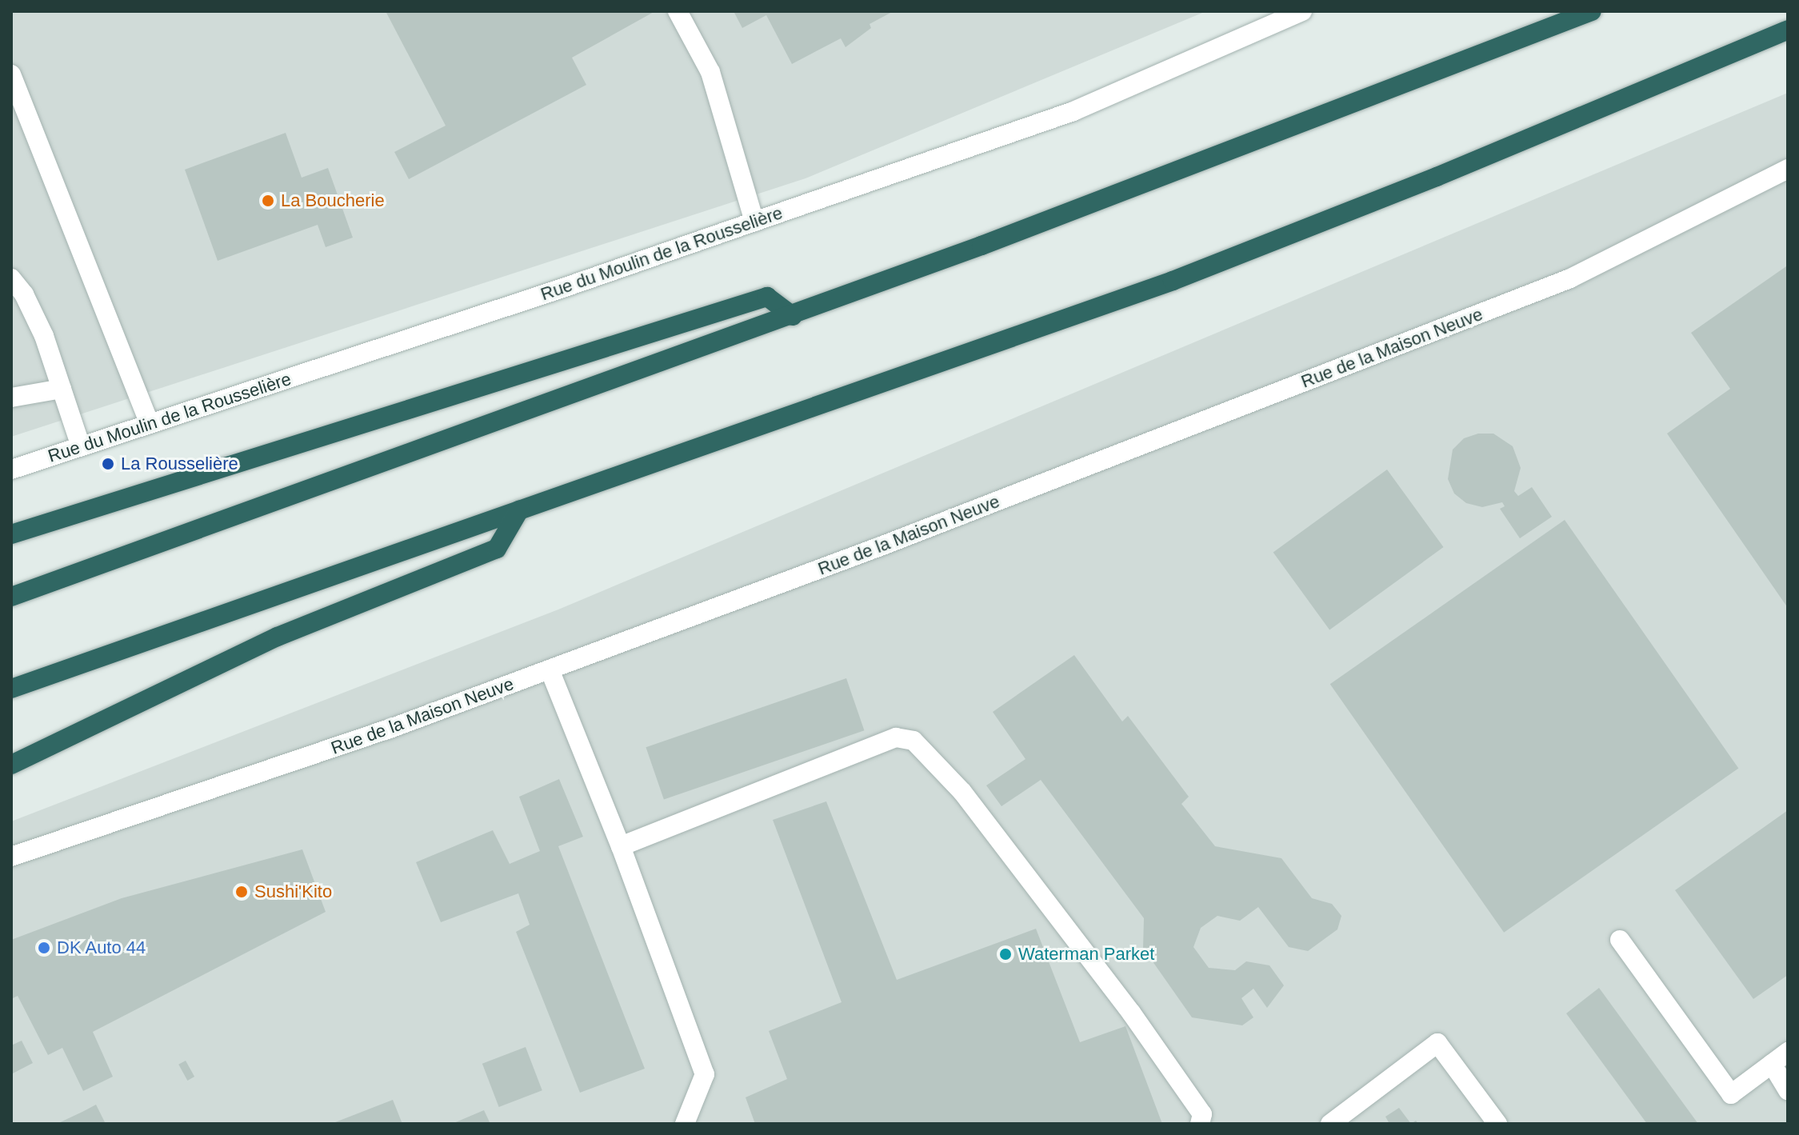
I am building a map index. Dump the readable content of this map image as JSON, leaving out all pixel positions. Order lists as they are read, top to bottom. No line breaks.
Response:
{"streets":{"street":["Rue du Moulin de la Rousselière","Rue de la Maison Neuve"]},"places":["La Boucherie","La Rousselière","Sushi'Kito","DK Auto 44","Waterman Parket"]}
